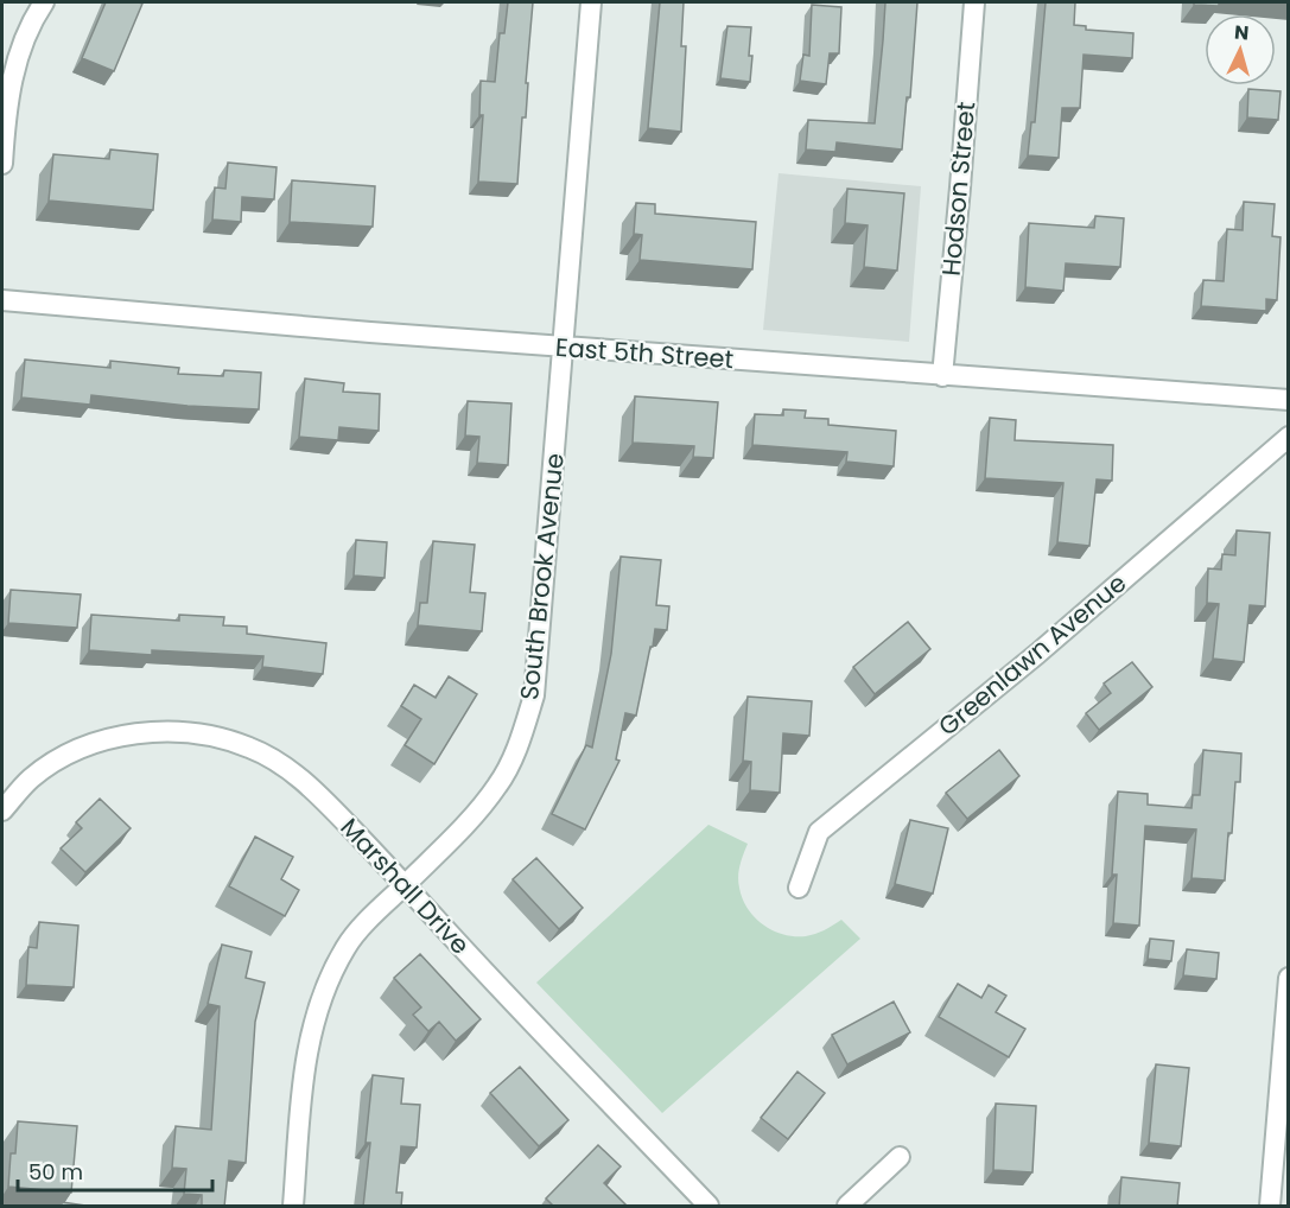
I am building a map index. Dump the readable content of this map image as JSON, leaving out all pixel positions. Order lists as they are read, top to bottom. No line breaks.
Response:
{"streets":{"street":["Hodson Street","East 5th Street","South Brook Avenue","Greenlawn Avenue","Marshall Drive"]},"crossings":[["Hodson Street","East 5th Street"],["East 5th Street","South Brook Avenue"],["South Brook Avenue","Marshall Drive"]],"scale_bar":"50 m","north":"top"}
